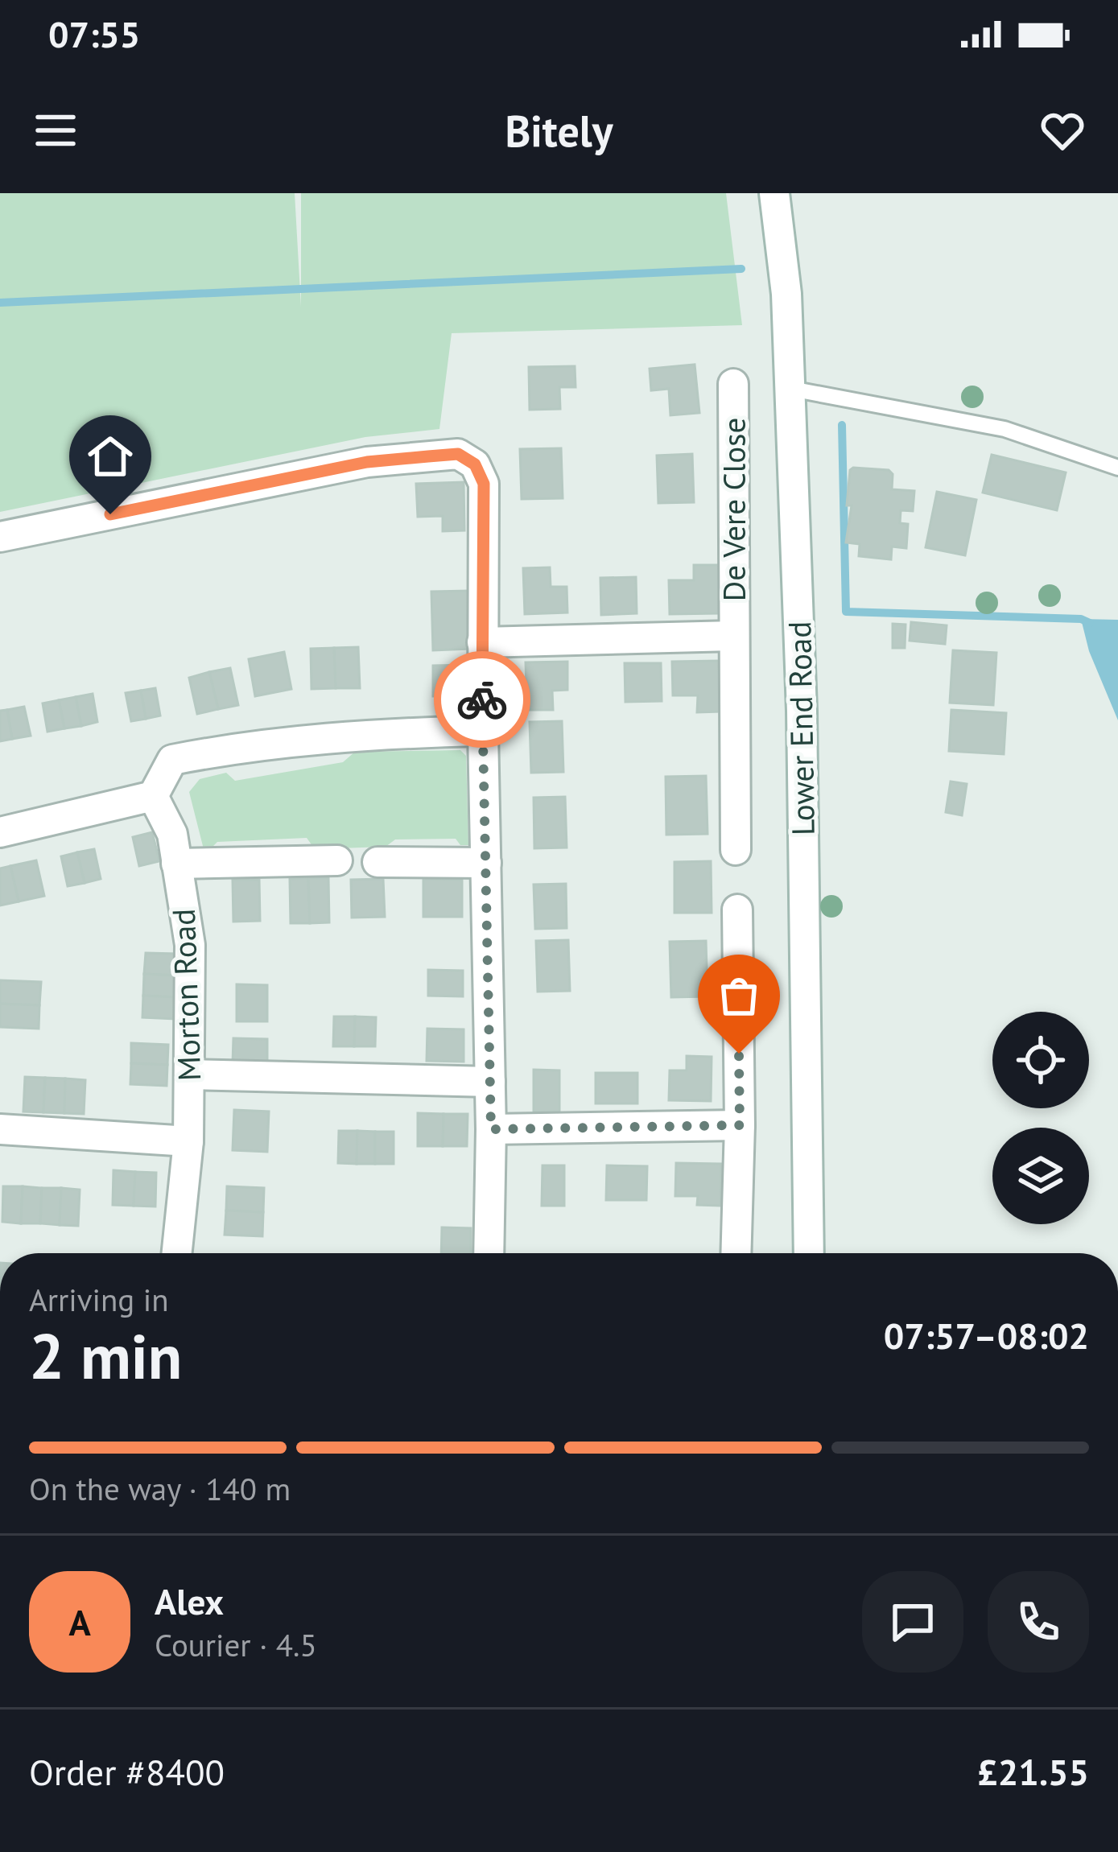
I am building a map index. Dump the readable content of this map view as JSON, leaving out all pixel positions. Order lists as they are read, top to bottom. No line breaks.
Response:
{"streets":{"street":["De Vere Close","Lower End Road","Morton Road"]},"page":{"status":"07:55","header":"Bitely","heading":["2 min","Arriving in","07:57–08:02"],"panel":["Alex","Courier · 4.5","Order #8400","£21.55"],"bar":"On the way · 140 m","round":"A"}}
